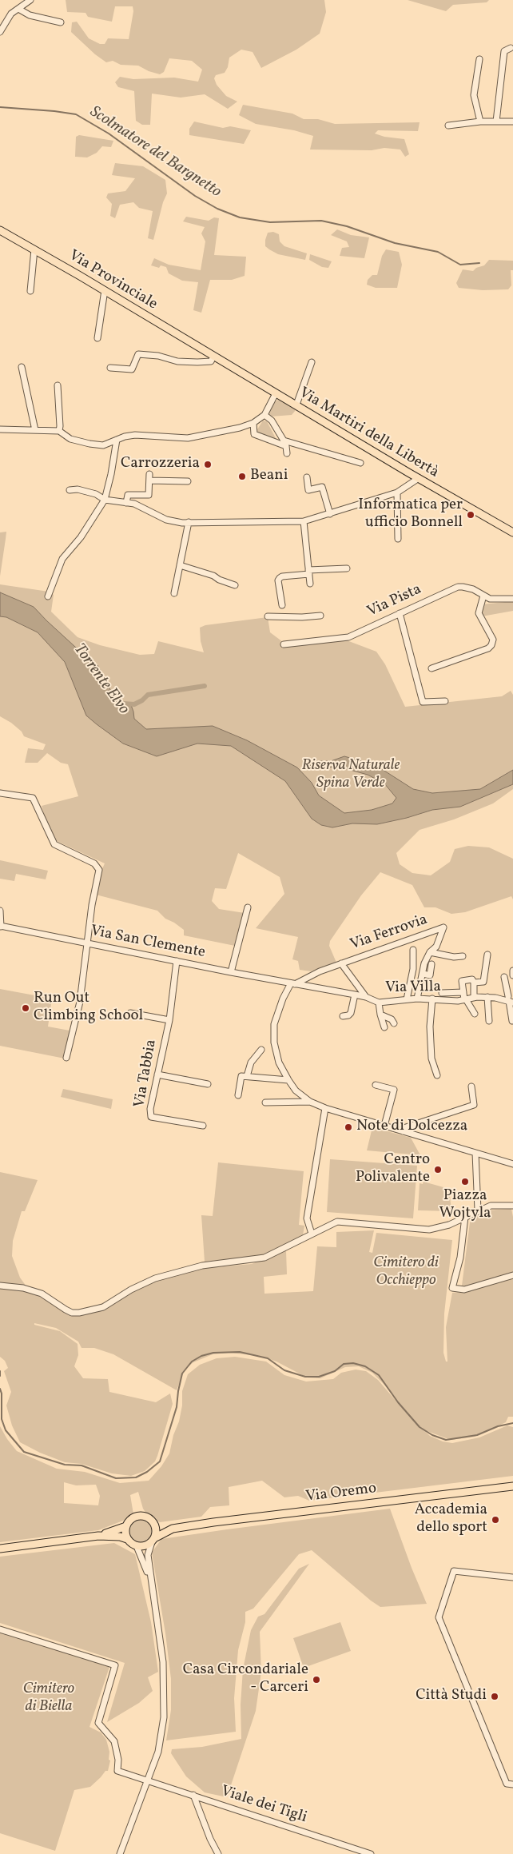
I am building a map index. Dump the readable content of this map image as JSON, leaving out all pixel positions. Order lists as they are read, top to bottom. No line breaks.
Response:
{"streets":{"main road":["Via Provinciale","Via Martiri della Libertà","Via Oremo"],"street":["Via Pista","Via Ferrovia","Via San Clemente","Via Villa","Via Tabbia","Viale dei Tigli"]},"crossings":[["Via Provinciale","Via Martiri della Libertà"],["Via Ferrovia","Via San Clemente"],["Via Ferrovia","Via Villa"],["Via San Clemente","Via Villa"],["Via San Clemente","Via Tabbia"]],"water":["Scolmatore del Bargnetto","Torrente Elvo"],"parks":["Riserva Naturale Spina Verde","Cimitero di Occhieppo","Cimitero di Biella"],"places":["Carrozzeria","Beani","Informatica per ufficio Bonnell","Run Out Climbing School","Note di Dolcezza","Centro Polivalente","Piazza Wojtyla","Accademia dello sport","Casa Circondariale - Carceri","Città Studi"]}
